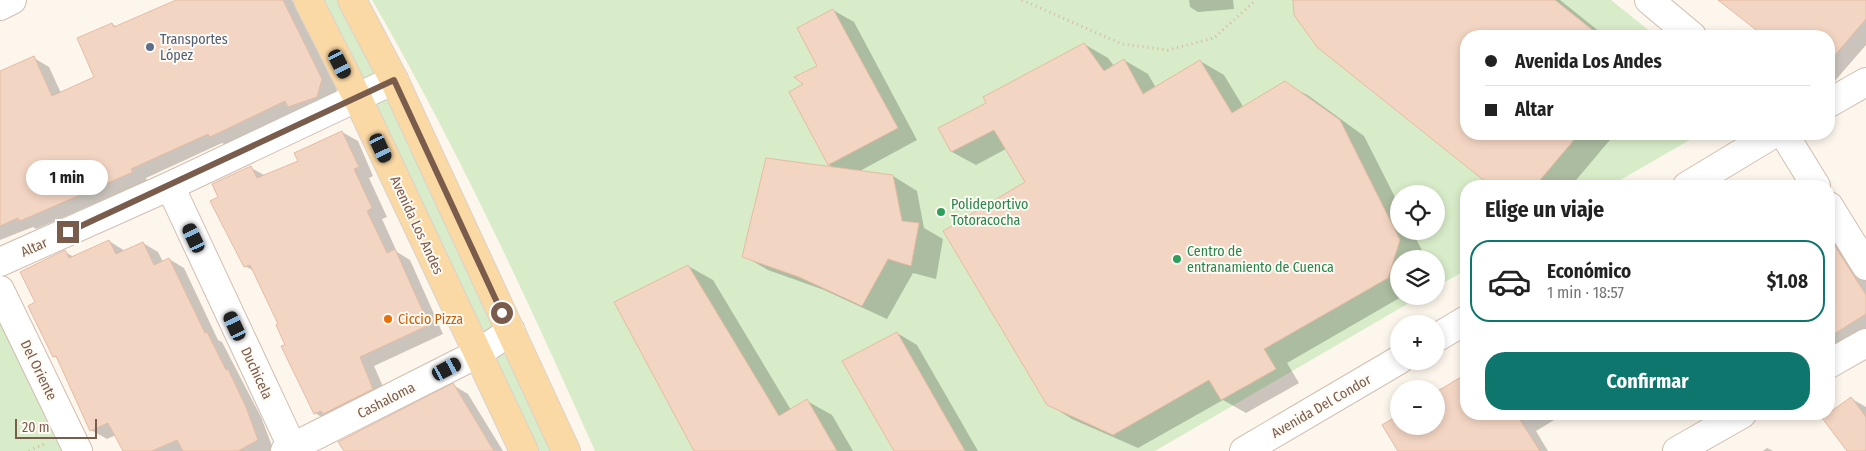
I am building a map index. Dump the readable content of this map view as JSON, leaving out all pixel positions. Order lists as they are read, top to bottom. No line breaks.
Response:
{"streets":{"main road":["Avenida Los Andes"],"street":["Altar","Del Oriente","Duchicela","Cashaloma","Avenida Del Condor"]},"crossings":[["Avenida Los Andes","Altar"],["Avenida Los Andes","Cashaloma"],["Altar","Duchicela"],["Duchicela","Cashaloma"]],"places":["Transportes López","Polideportivo Totoracocha","Centro de entranamiento de Cuenca","Ciccio Pizza"],"scale_bar":"20 m","page":{"banner":["Avenida Los Andes","Altar"],"bubble":"1 min","heading":"Elige un viaje","map_buttons":["+","−"],"list":[{"name":"Económico","note":"1 min · 18:57","value":"$1.08"}],"buttons":"Confirmar","scale":"20 m"}}
